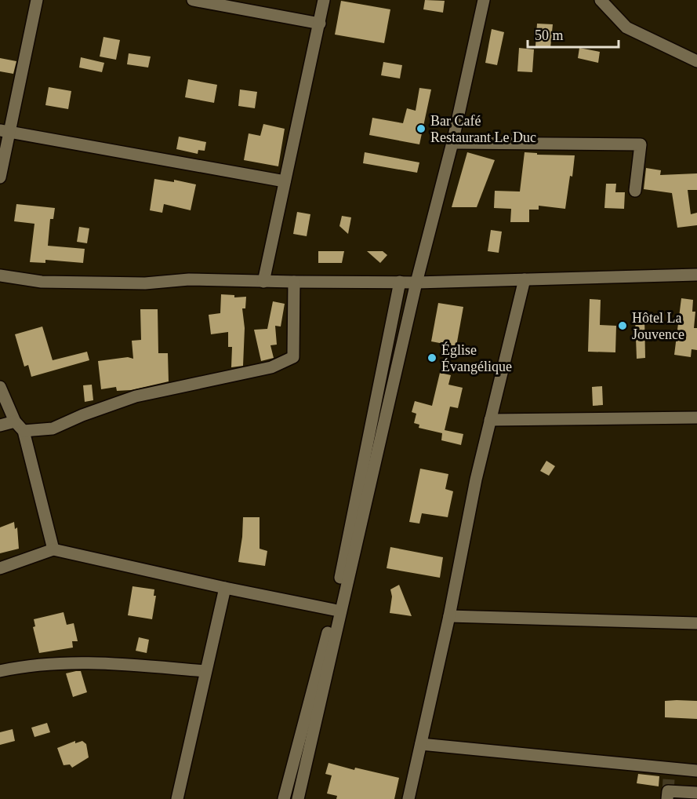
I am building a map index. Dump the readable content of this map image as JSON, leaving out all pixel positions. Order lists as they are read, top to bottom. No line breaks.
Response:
{"places":["Bar Café Restaurant Le Duc","Hôtel La Jouvence","Église Évangélique"],"scale_bar":"50 m"}
